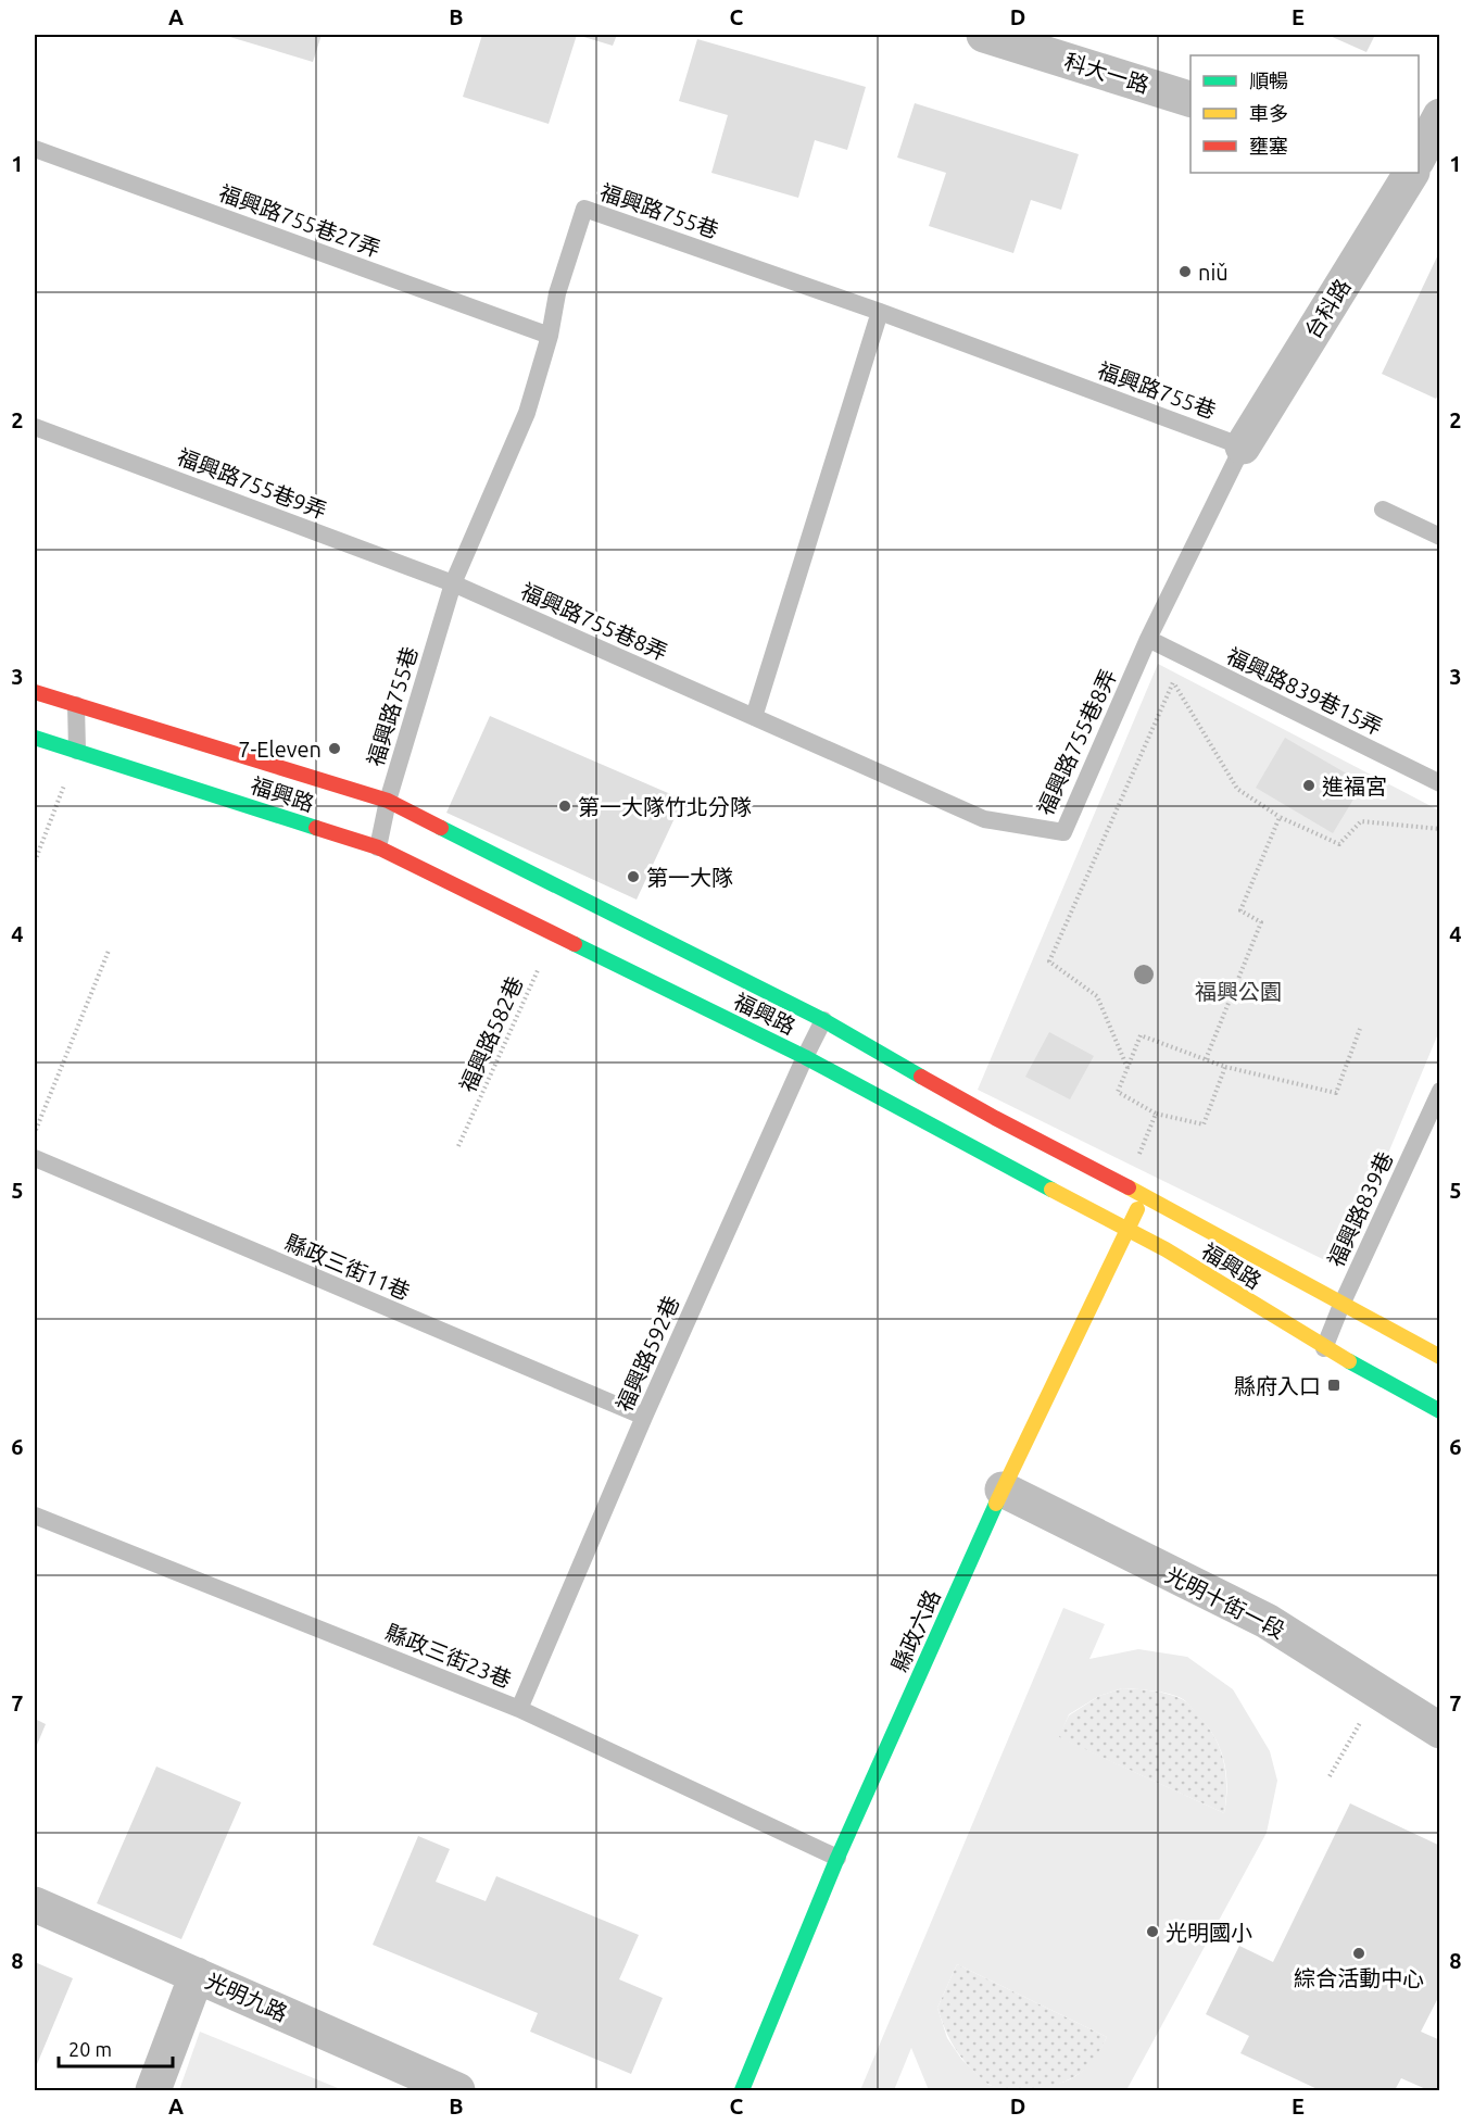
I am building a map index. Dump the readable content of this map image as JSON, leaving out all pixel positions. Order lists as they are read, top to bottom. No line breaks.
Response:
{"streets":{"street":["科大一路","台科路","福興路","光明十街一段","縣政六路","光明九路"],"lane":["福興路755巷","福興路755巷27弄","福興路755巷9弄","福興路755巷8弄","福興路839巷15弄","福興路839巷","縣政三街11巷","福興路592巷","縣政三街23巷"],"path":["福興路582巷"]},"crossings":[["福興路755巷","福興路755巷27弄"],["福興路755巷","台科路"],["福興路755巷","福興路755巷9弄"],["福興路755巷","福興路755巷8弄"],["福興路755巷","福興路"],["台科路","福興路755巷8弄"],["福興路755巷9弄","福興路755巷8弄"],["福興路755巷8弄","福興路839巷15弄"],["福興路","福興路582巷"],["福興路","福興路839巷"],["福興路","福興路592巷"],["福興路","縣政六路"],["縣政三街11巷","福興路592巷"],["福興路592巷","縣政三街23巷"],["光明十街一段","縣政六路"],["縣政六路","縣政三街23巷"]],"parks":["福興公園"],"places":{"other":["niǔ","7-Eleven","進福宮","第一大隊竹北分隊","第一大隊","光明國小","綜合活動中心"],"transit":["縣府入口"]},"legend":["順暢","車多","壅塞"],"scale_bar":"20 m","grid":{"columns":["A","B","C","D","E"],"rows":["1","2","3","4","5","6","7","8"]}}
